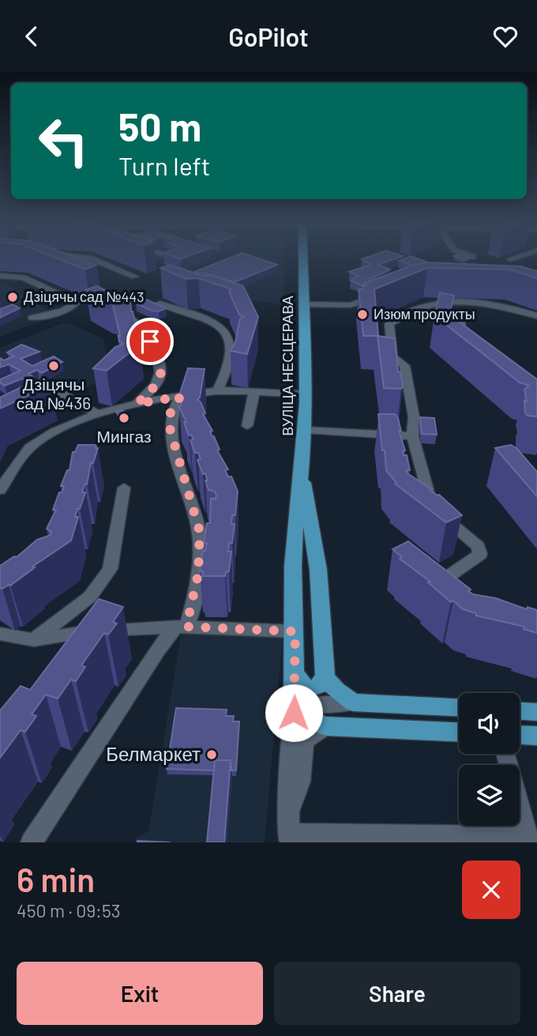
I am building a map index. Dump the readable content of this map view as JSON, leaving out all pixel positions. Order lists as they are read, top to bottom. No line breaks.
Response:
{"streets":{"main road":["ВУЛІЦА НЕСЦЕРАВА"]},"places":["Дзіцячы сад №443","Изюм продукты","Дзіцячы сад №436","Мингаз","Белмаркет"],"page":{"header":"GoPilot","turn":["50 m","Turn left"],"heading":["6 min","450 m · 09:53"],"buttons":["Exit","Share"]}}
